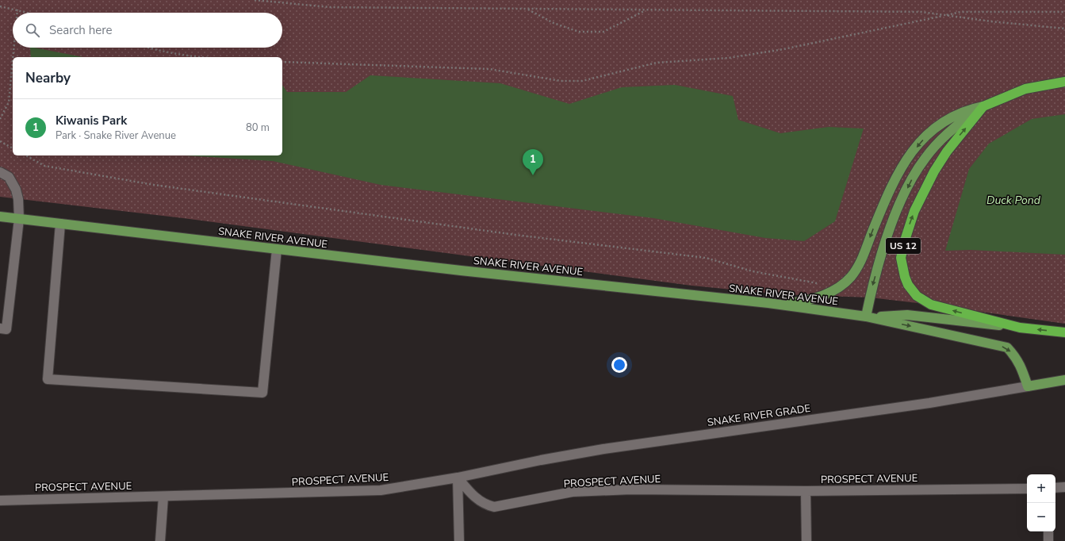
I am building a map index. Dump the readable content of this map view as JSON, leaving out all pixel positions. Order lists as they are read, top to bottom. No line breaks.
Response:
{"streets":{"highway":["US 12"],"main road":["SNAKE RIVER AVENUE","SNAKE RIVER GRADE"],"street":["PROSPECT AVENUE"]},"crossings":[["SNAKE RIVER AVENUE","US 12"],["SNAKE RIVER AVENUE","SNAKE RIVER GRADE"],["SNAKE RIVER GRADE","PROSPECT AVENUE"]],"water":["Duck Pond"],"page":{"search":"Search here","heading":"Nearby","list":[{"mark":"1","name":"Kiwanis Park","note":"Park · Snake River Avenue","value":"80 m"}],"pins":"1","map_buttons":["+","−"]}}
